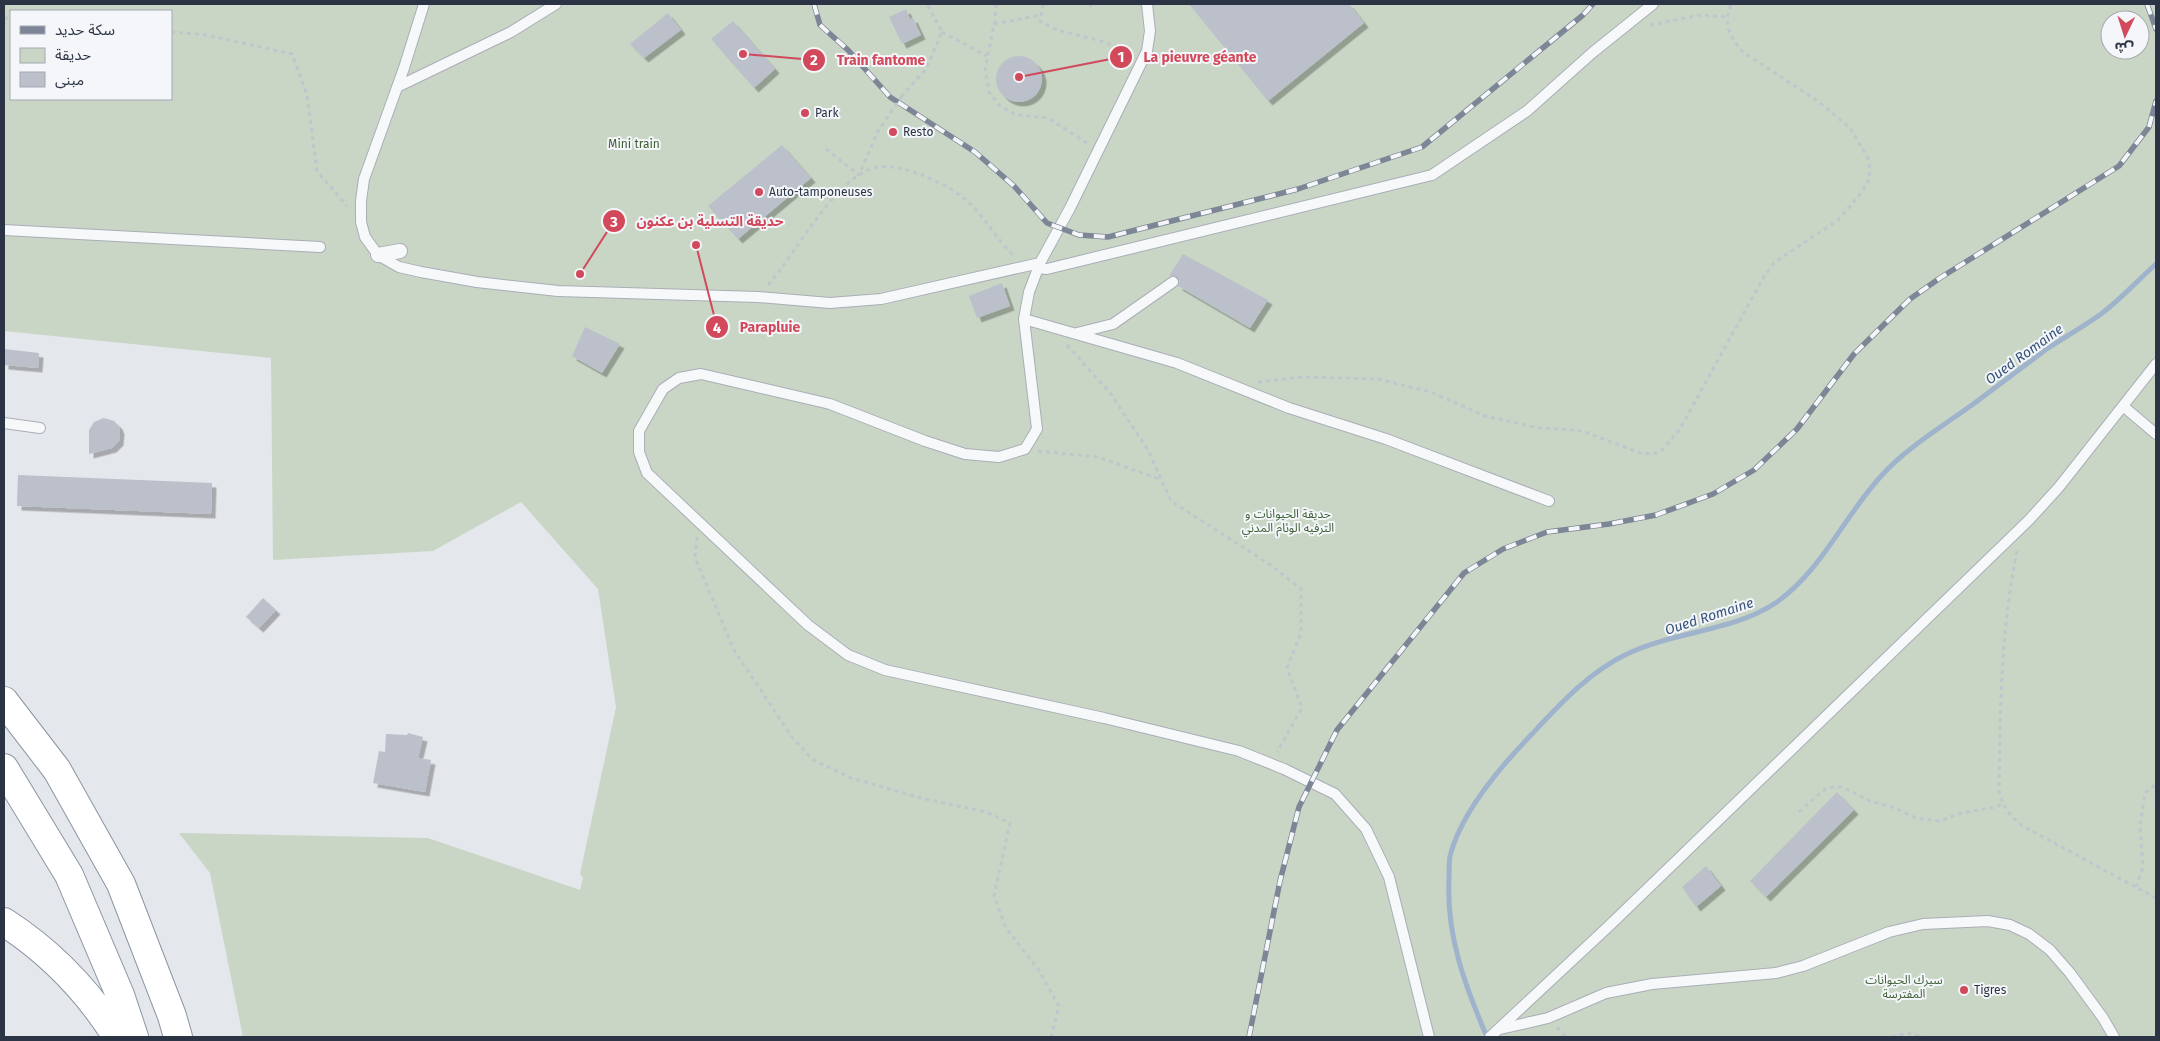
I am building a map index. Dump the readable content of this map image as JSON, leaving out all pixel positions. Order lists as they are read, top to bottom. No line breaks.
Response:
{"water":["Oued Romaine"],"parks":["Mini train","حديقة الحيوانات و الترفيه الوئام المدني","سيرك الحيوانات المفترسة"],"places":["Train fantome","La pieuvre géante","Park","Resto","Auto-tamponeuses","Parapluie","حديقة التسلية بن عكنون","Tigres"],"legend":["سكة حديد","حديقة","مبنى"],"north":"bottom"}
